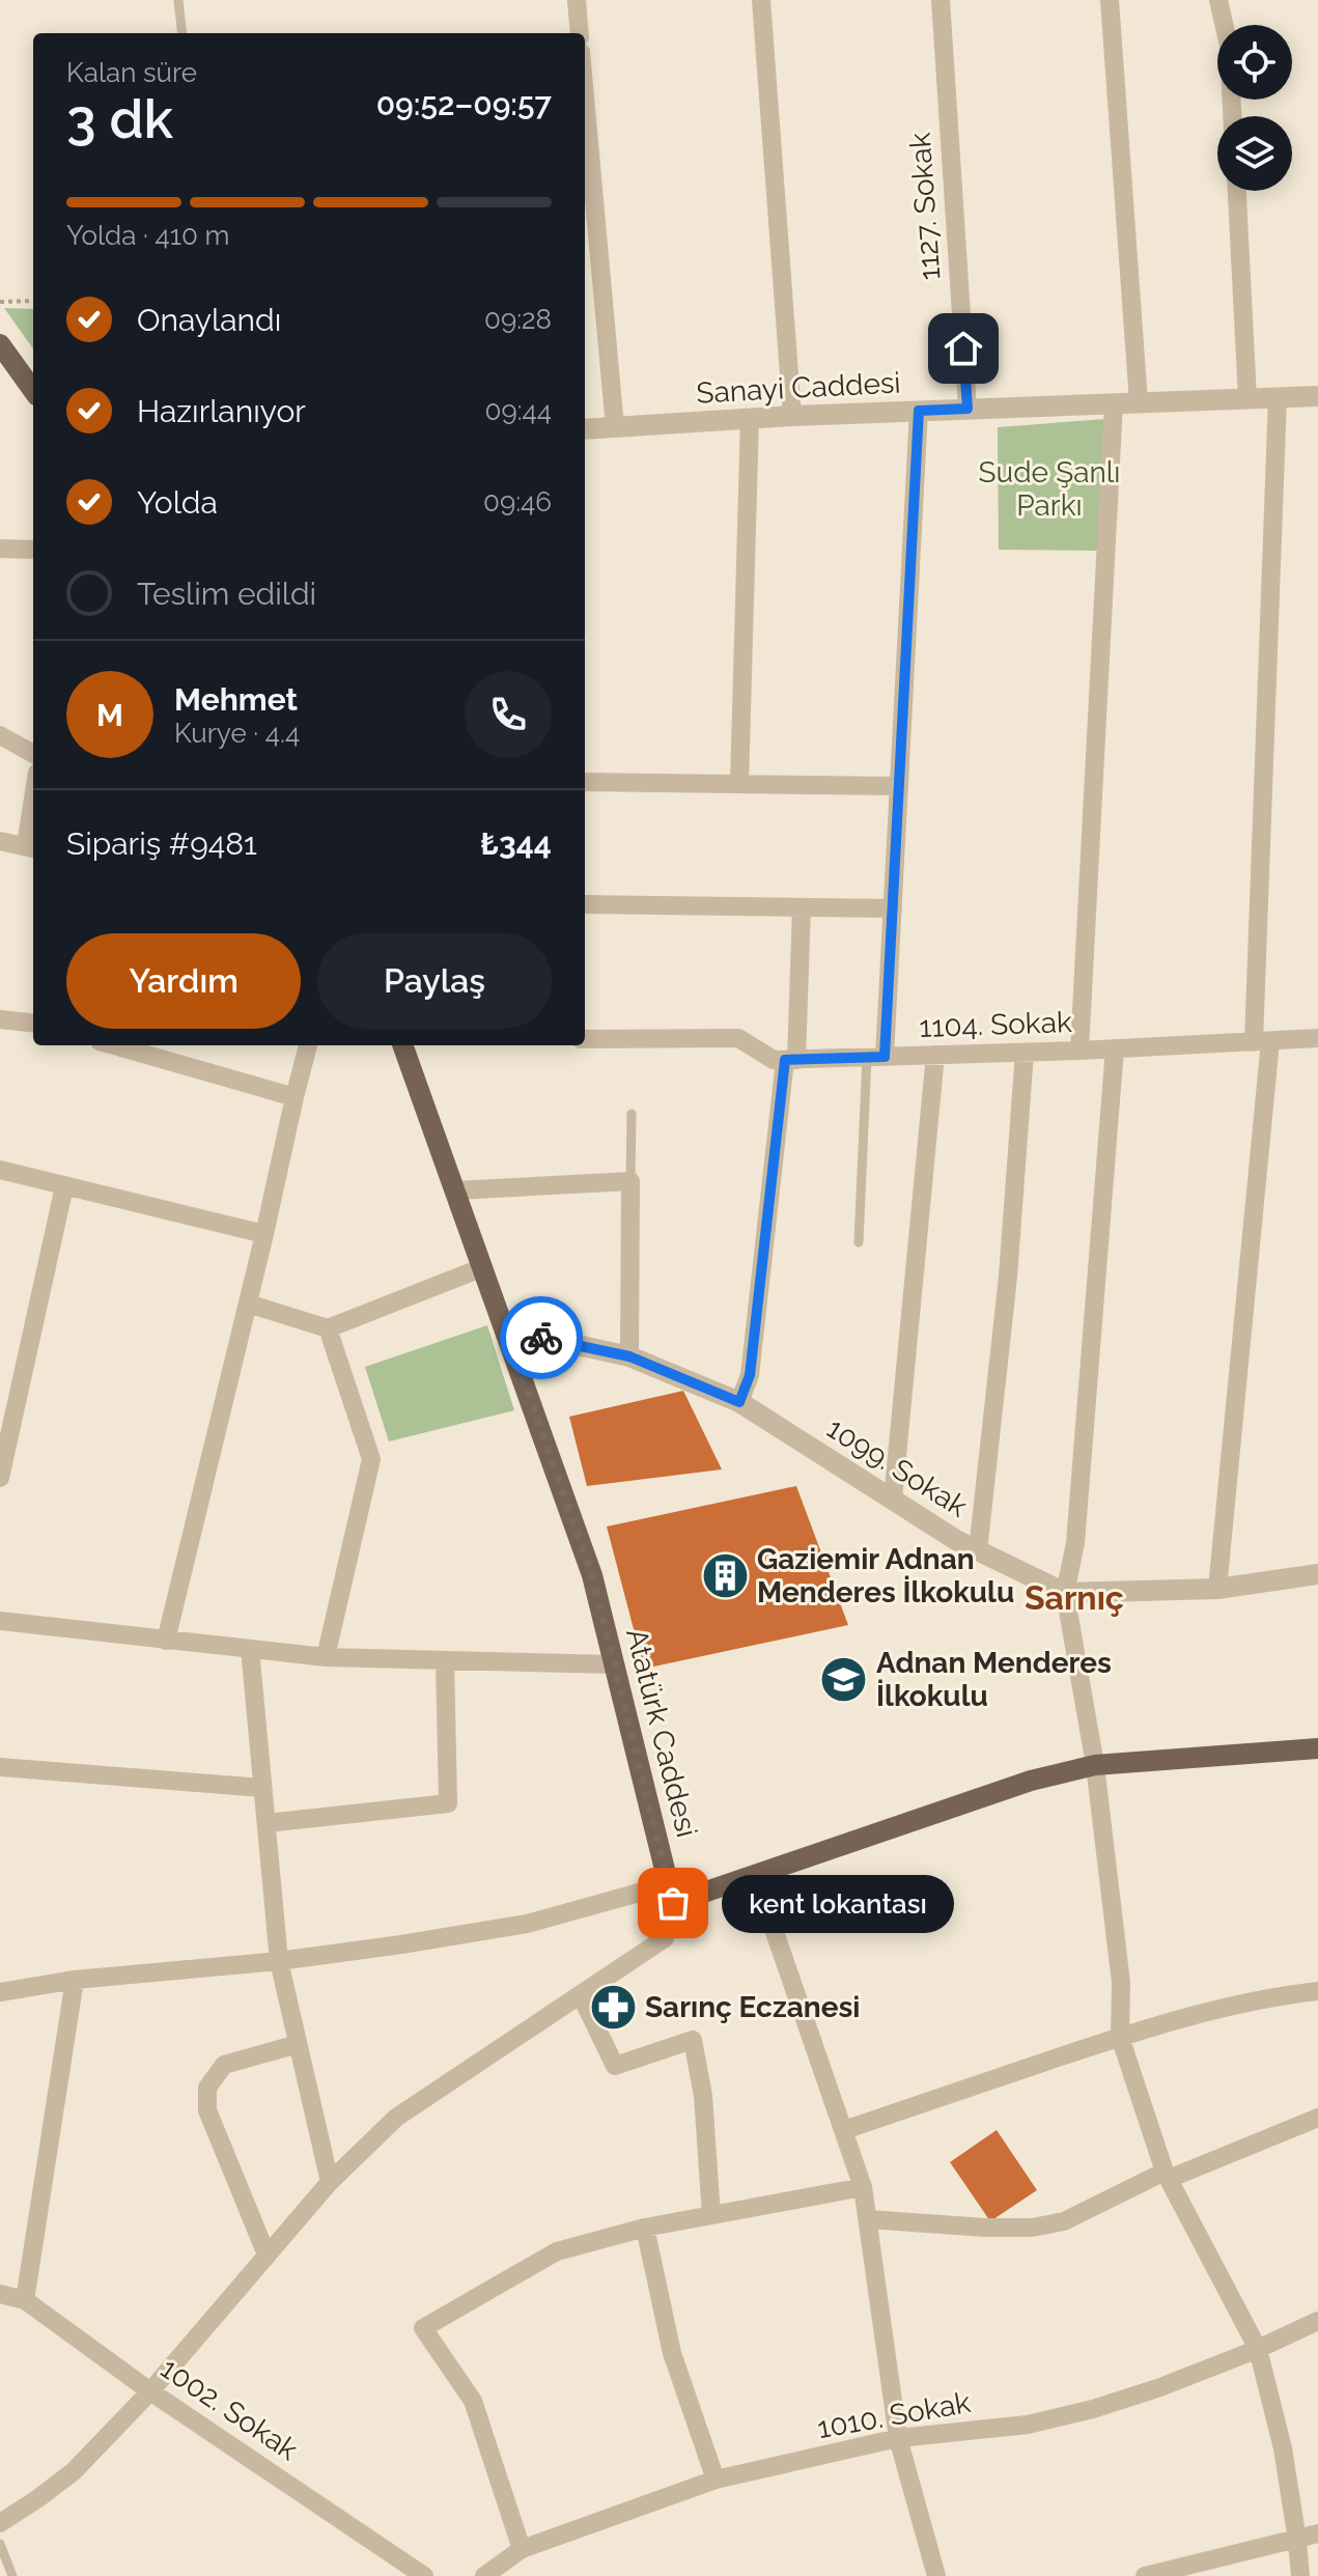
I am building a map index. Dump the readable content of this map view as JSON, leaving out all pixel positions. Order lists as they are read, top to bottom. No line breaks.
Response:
{"streets":{"main road":["Atatürk Caddesi"],"street":["1127. Sokak","Sanayi Caddesi","1104. Sokak","1099. Sokak","1002. Sokak","1010. Sokak"]},"crossings":[["1127. Sokak","Sanayi Caddesi"],["1099. Sokak","Atatürk Caddesi"]],"districts":["Sarnıç"],"parks":["Sude Şanlı Parkı"],"places":{"building":["Gaziemir Adnan Menderes İlkokulu"],"school or university":["Adnan Menderes İlkokulu"],"other":["kent lokantası"],"pharmacy":["Sarınç Eczanesi"]},"page":{"heading":["3 dk","Kalan süre","09:52–09:57"],"panel":["Mehmet","Kurye · 4.4","Sipariş #9481","₺344"],"bar":"Yolda · 410 m","list":[["Onaylandı","09:28"],["Hazırlanıyor","09:44"],["Yolda","09:46"],"Teslim edildi"],"round":"M","buttons":["Yardım","Paylaş"],"bubble":"kent lokantası"}}
